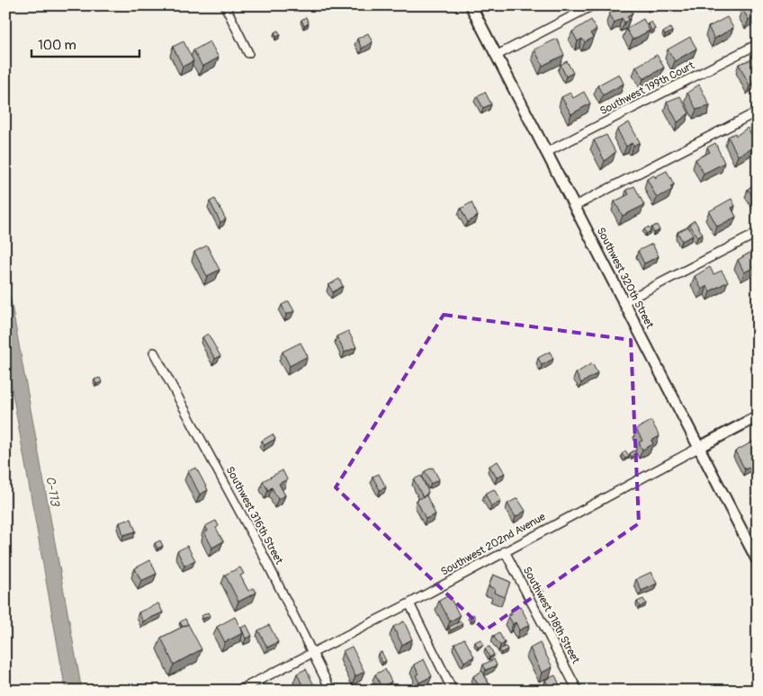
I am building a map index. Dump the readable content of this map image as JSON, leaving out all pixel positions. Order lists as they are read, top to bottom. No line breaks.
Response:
{"streets":{"street":["Southwest 199th Court","Southwest 320th Street","Southwest 316th Street","Southwest 202nd Avenue","Southwest 318th Street"]},"crossings":[["Southwest 199th Court","Southwest 320th Street"],["Southwest 320th Street","Southwest 202nd Avenue"],["Southwest 316th Street","Southwest 202nd Avenue"],["Southwest 202nd Avenue","Southwest 318th Street"]],"water":["C-113"],"scale_bar":"100 m"}
